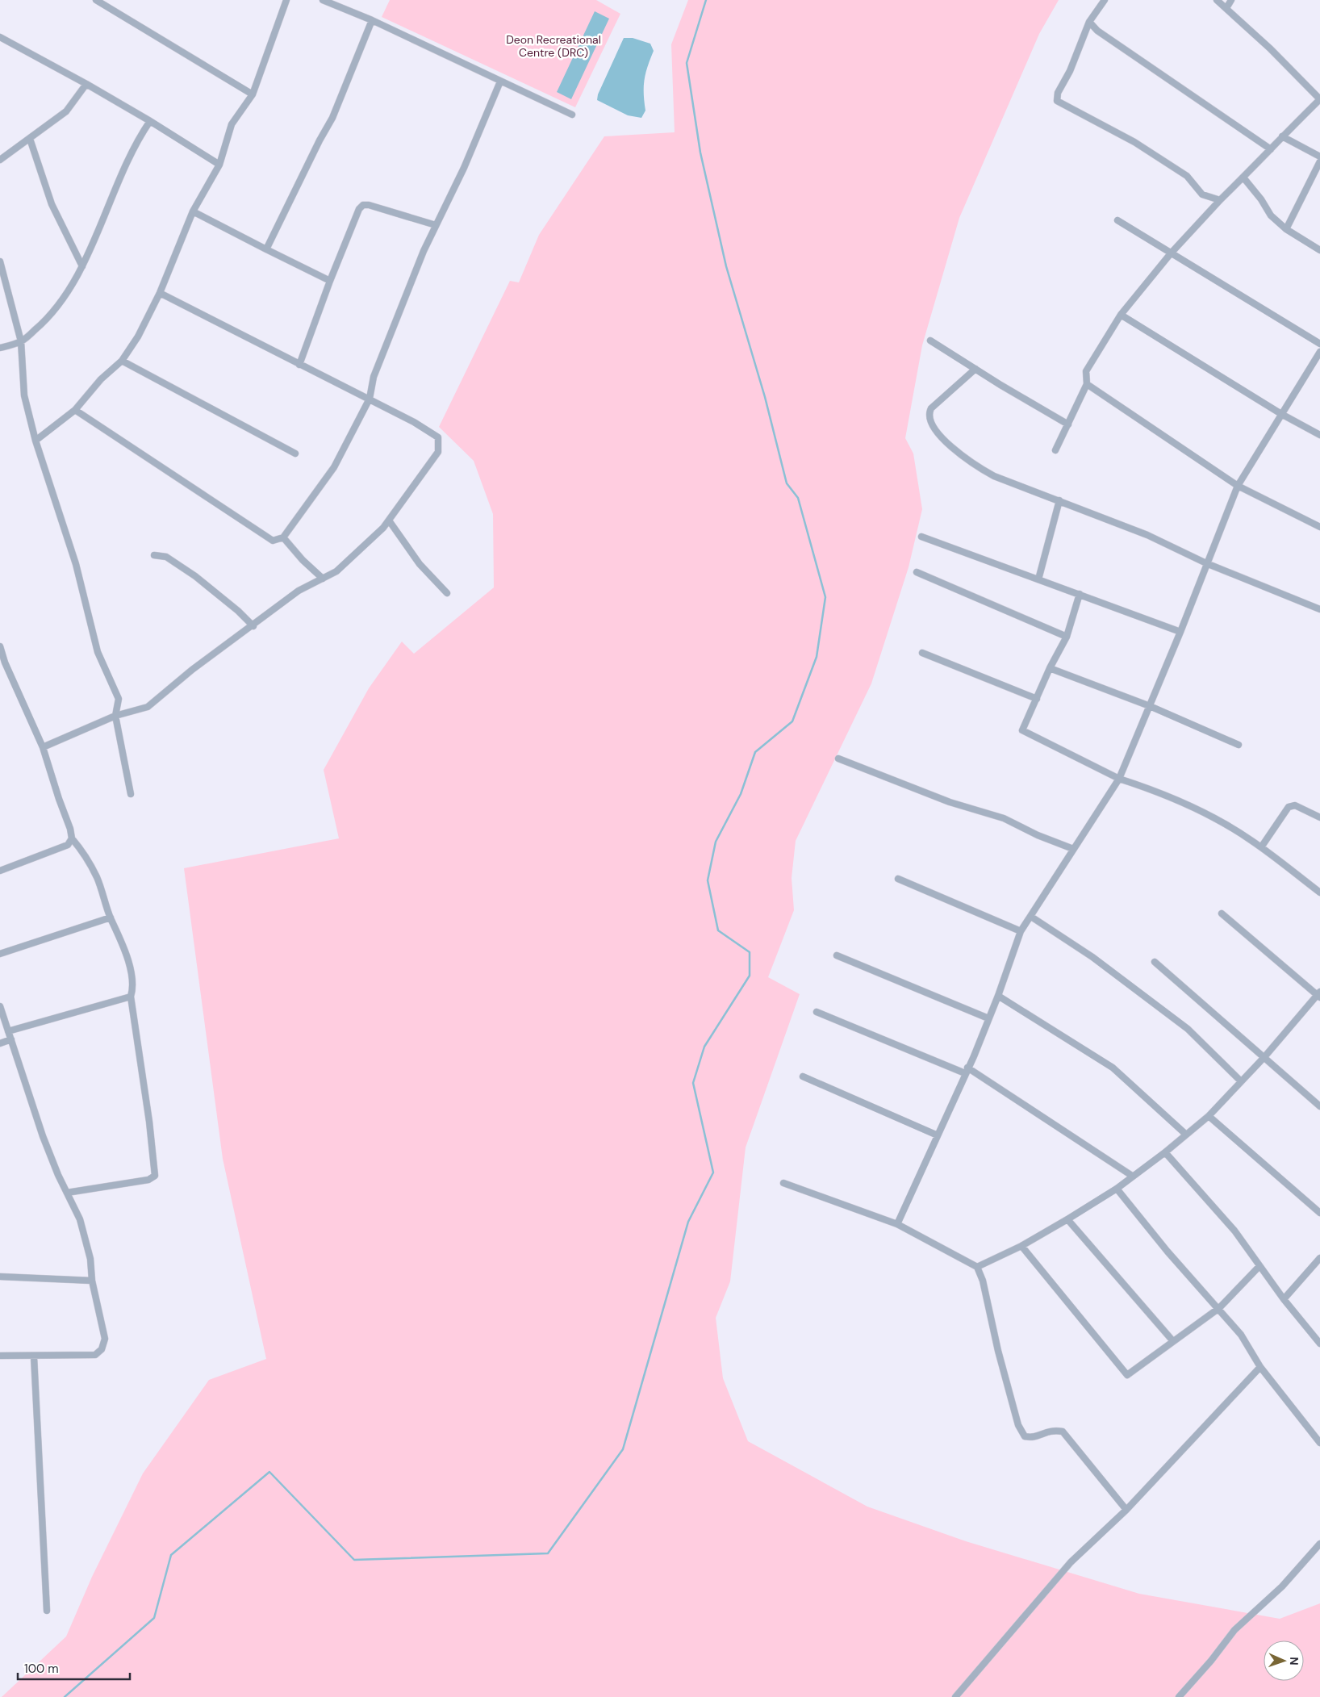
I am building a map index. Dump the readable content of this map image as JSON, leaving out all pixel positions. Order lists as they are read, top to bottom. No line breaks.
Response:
{"parks":["Deon Recreational Centre (DRC)"],"scale_bar":"100 m","north":"right"}
